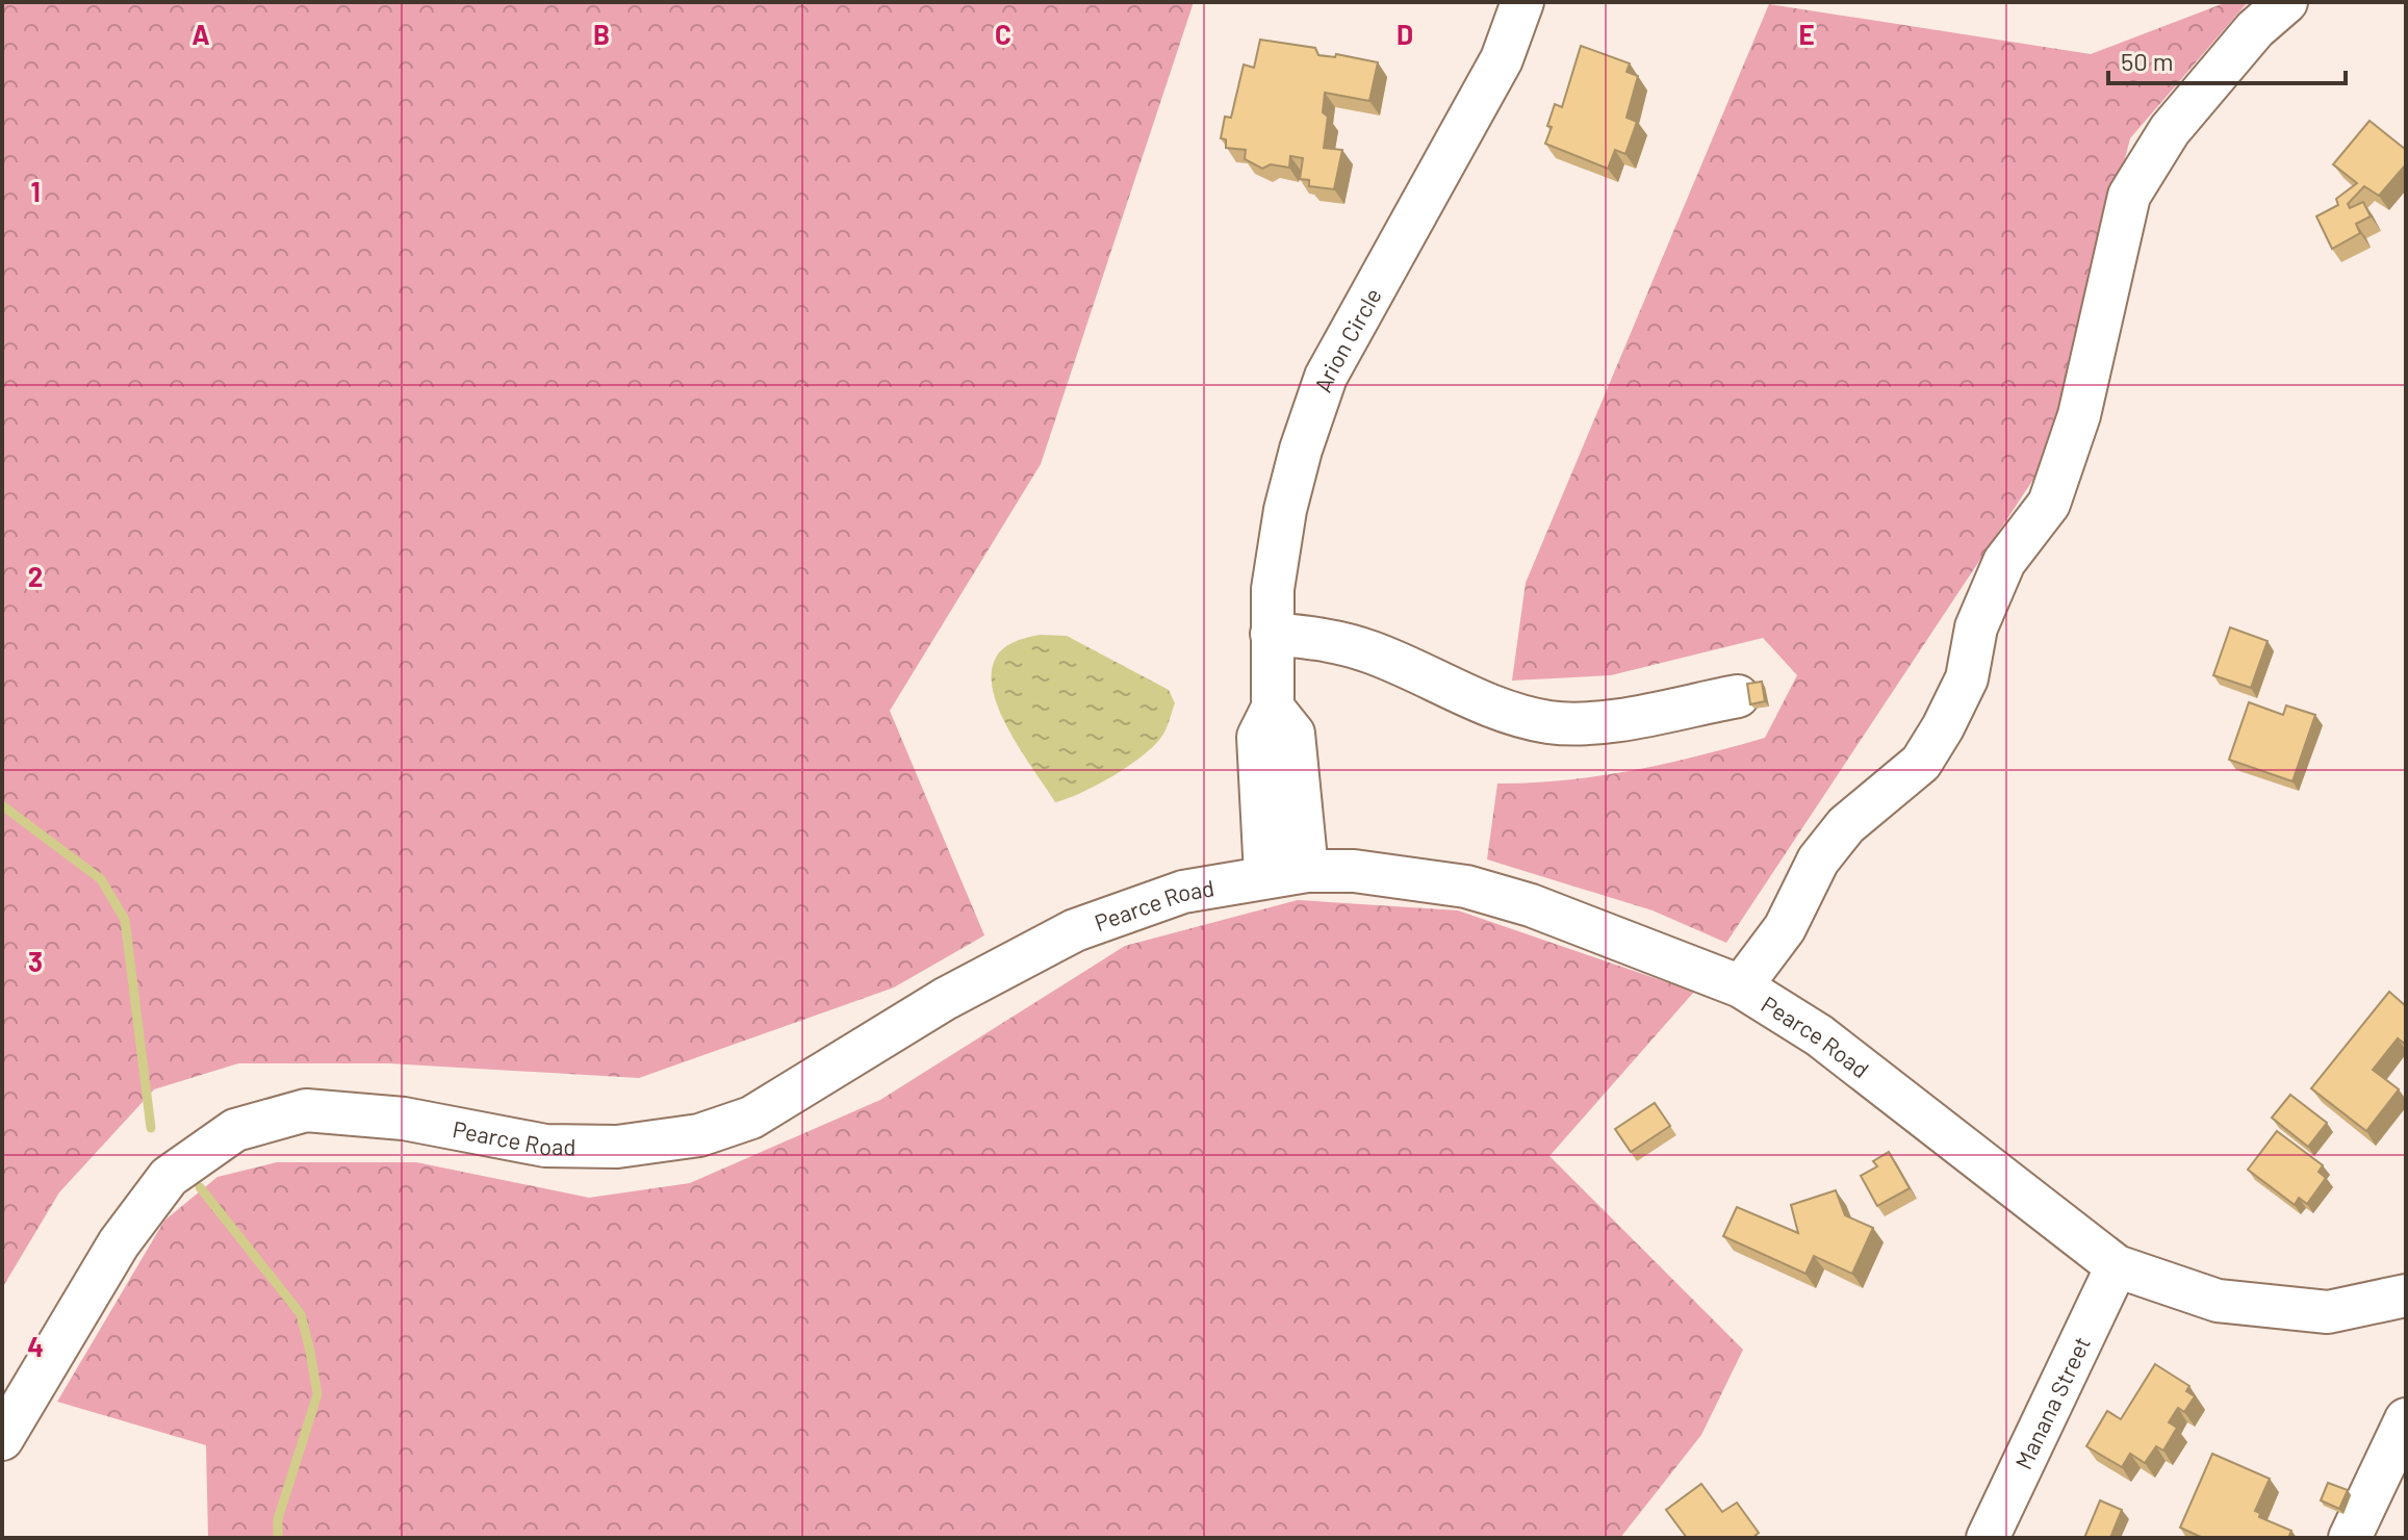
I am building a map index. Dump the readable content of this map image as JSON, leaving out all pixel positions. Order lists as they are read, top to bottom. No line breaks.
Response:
{"streets":{"street":["Arion Circle","Pearce Road","Manana Street"]},"crossings":[["Arion Circle","Pearce Road"],["Pearce Road","Manana Street"]],"scale_bar":"50 m","grid":{"columns":["A","B","C","D","E"],"rows":["1","2","3","4"]}}
